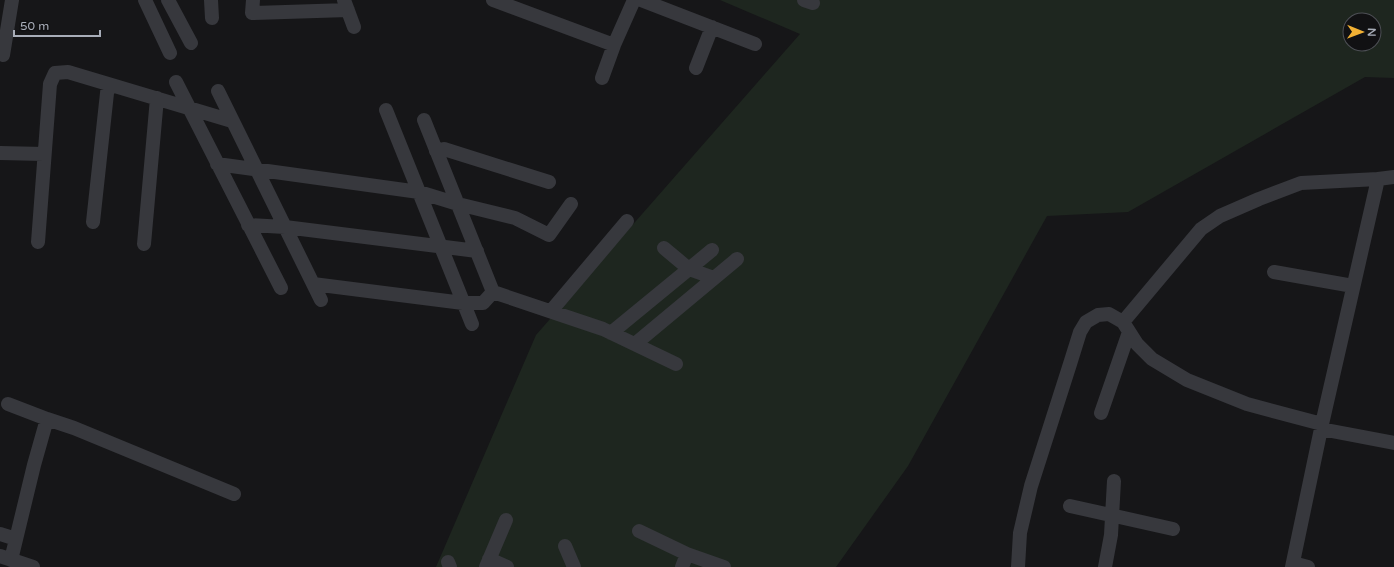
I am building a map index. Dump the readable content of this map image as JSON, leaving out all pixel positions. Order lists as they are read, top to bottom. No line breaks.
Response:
{"scale_bar":"50 m","north":"right"}
